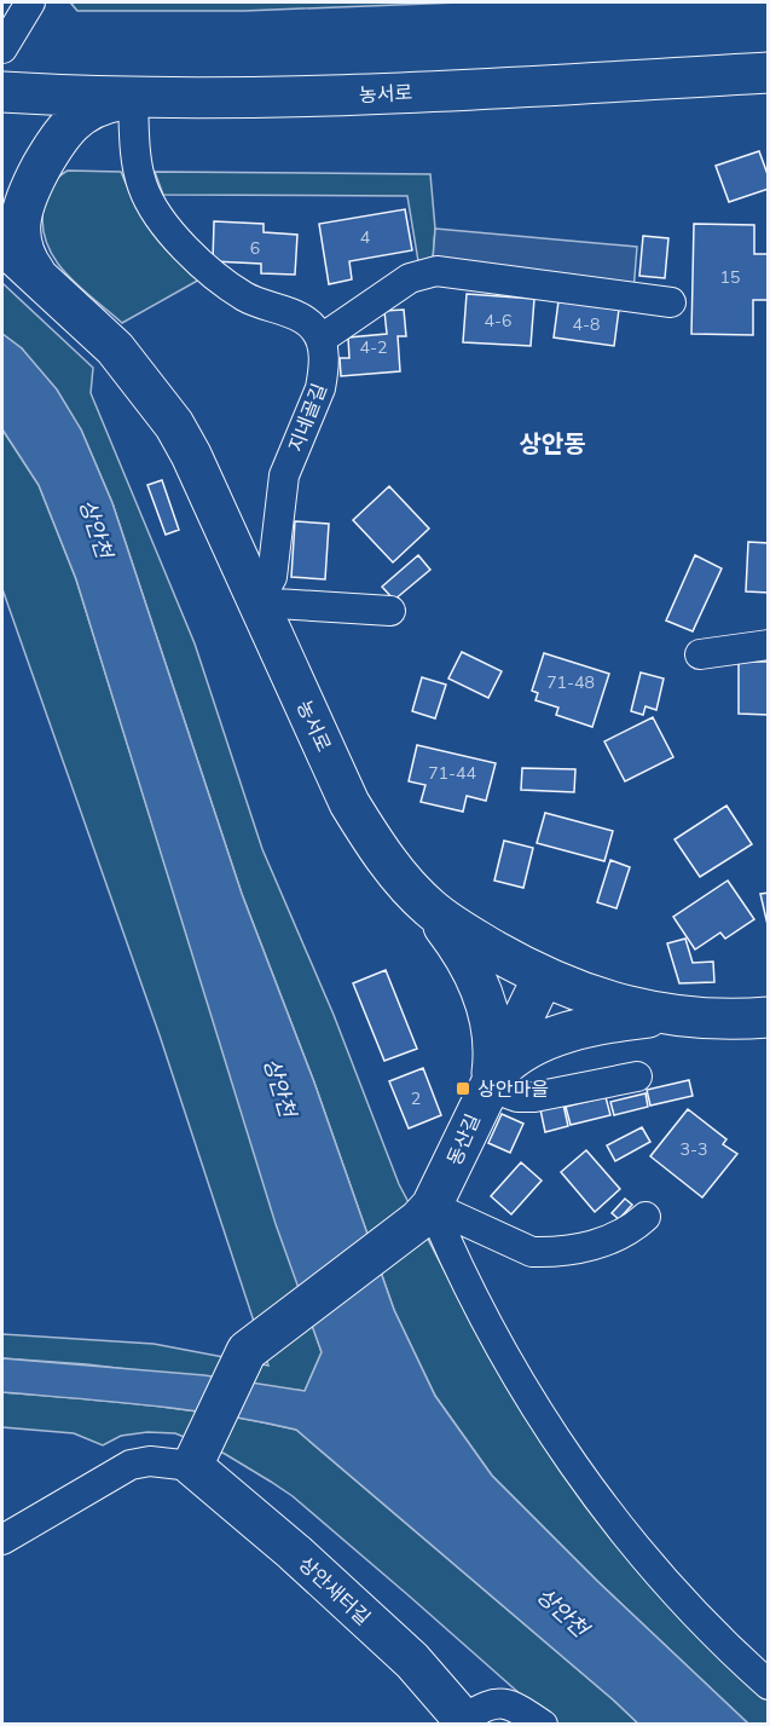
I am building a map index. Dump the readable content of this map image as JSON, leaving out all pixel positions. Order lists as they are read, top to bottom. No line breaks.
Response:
{"streets":{"street":["농서로","지네골길","동산길","상안새터길"]},"crossings":[["농서로","지네골길"],["농서로","동산길"]],"districts":["상안동"],"water":["상안천"],"places":{"transit":["상안마을"]},"house_numbers":["4","6","15","4-6","4-8","4-2","71-48","71-44","2","3-3"]}
